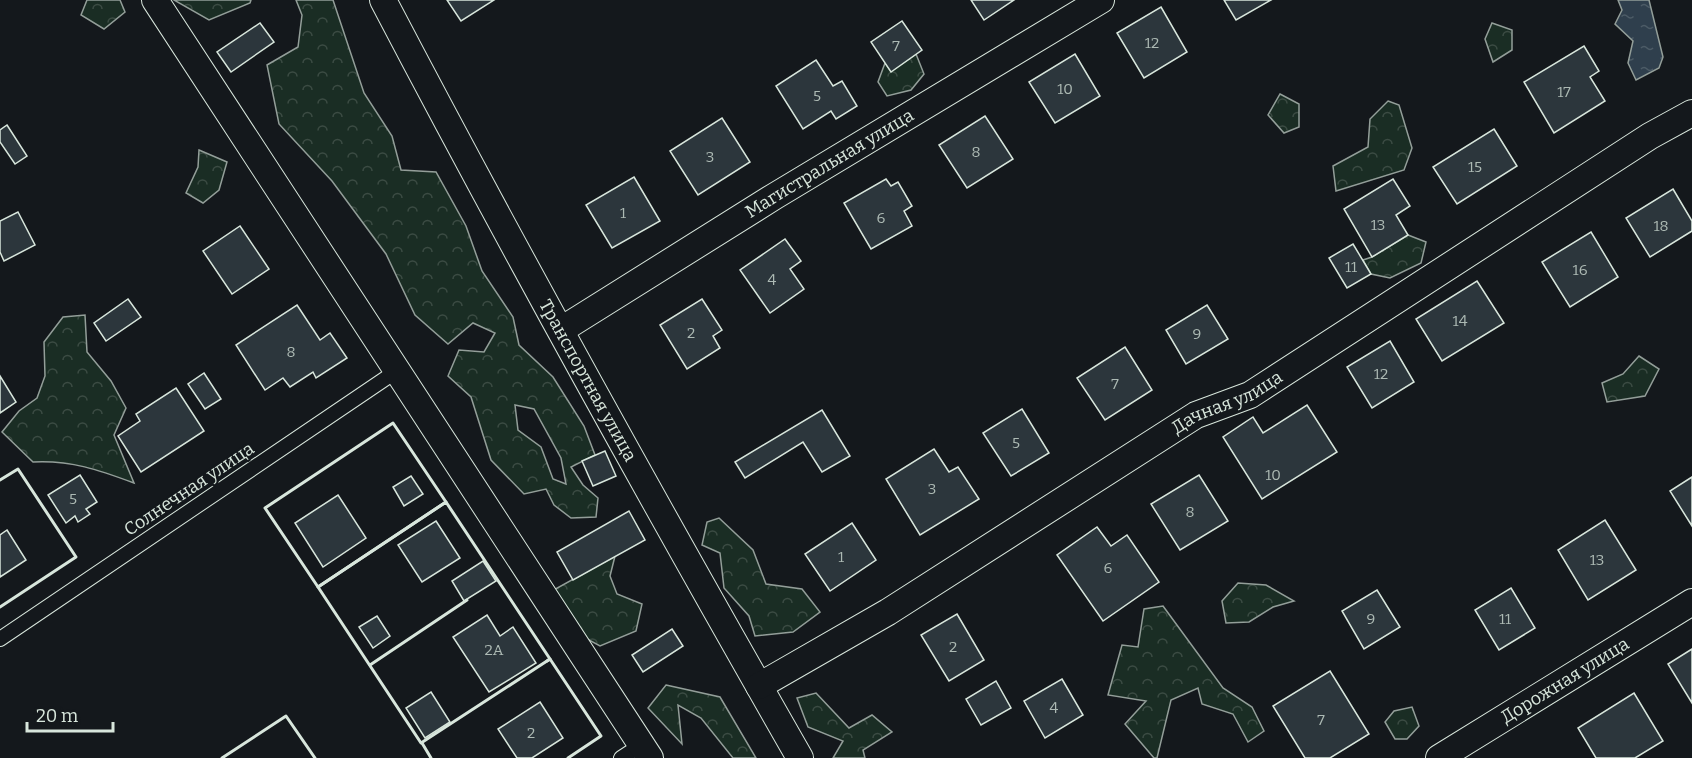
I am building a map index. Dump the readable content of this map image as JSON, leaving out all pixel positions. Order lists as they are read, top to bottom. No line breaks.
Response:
{"streets":{"street":["Магистральная улица","Транспортная улица","Дачная улица","Дорожная улица"],"lane":["Солнечная улица"]},"crossings":[["Магистральная улица","Транспортная улица"],["Транспортная улица","Дачная улица"]],"house_numbers":["12","7","10","17","5","8","3","15","1","6","13","18","11","16","4","14","2","9","8","12","7","5","10","3","5","8","1","13","6","9","11","2","2А","4","7","2"],"scale_bar":"20 m"}
